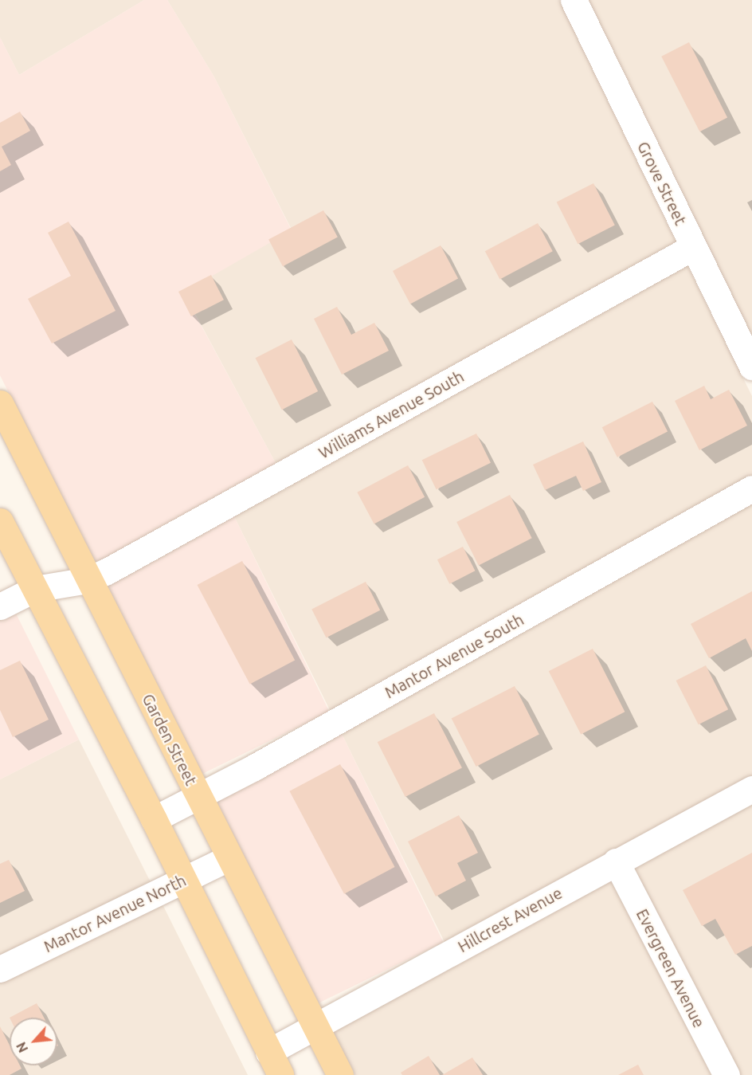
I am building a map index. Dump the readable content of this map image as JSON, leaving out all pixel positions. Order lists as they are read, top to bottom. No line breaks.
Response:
{"streets":{"main road":["Garden Street"],"street":["Grove Street","Williams Avenue South","Mantor Avenue South","Mantor Avenue North","Hillcrest Avenue","Evergreen Avenue"]},"crossings":[["Grove Street","Williams Avenue South"],["Williams Avenue South","Garden Street"],["Mantor Avenue South","Garden Street"],["Garden Street","Mantor Avenue North"],["Garden Street","Hillcrest Avenue"],["Hillcrest Avenue","Evergreen Avenue"]],"north":"bottom left"}
